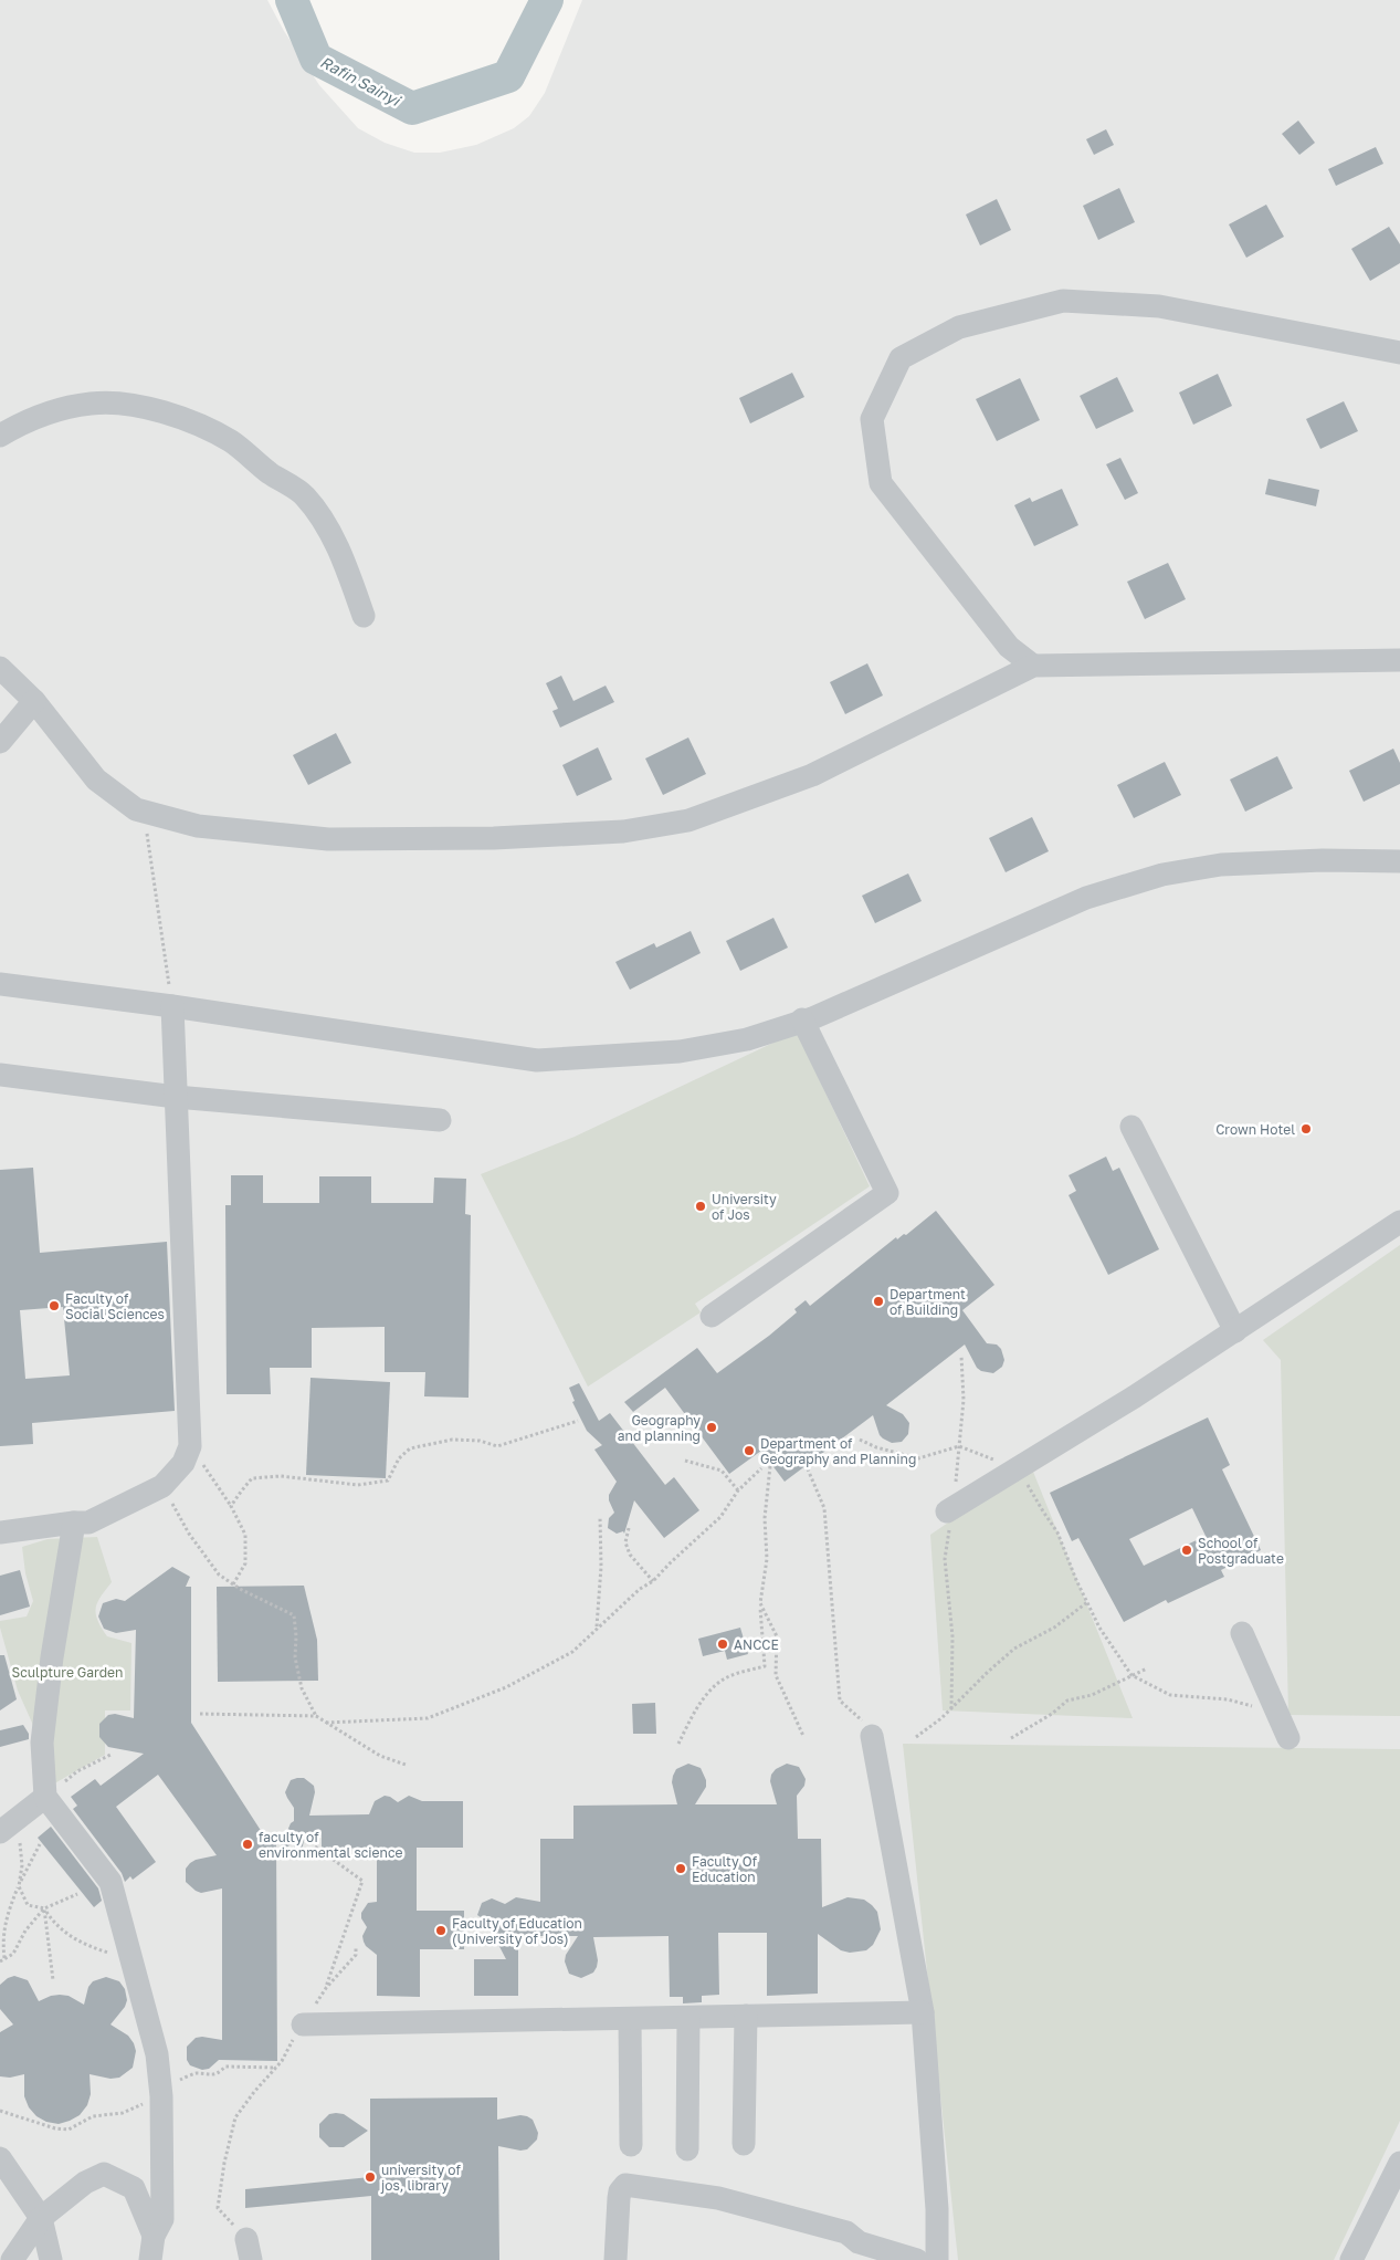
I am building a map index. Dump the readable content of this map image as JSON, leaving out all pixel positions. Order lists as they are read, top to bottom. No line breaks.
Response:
{"water":["Rafin Sainyi"],"parks":["Sculpture Garden"],"places":["Crown Hotel","University of Jos","Department of Building","Faculty of Social Sciences","Geography and planning","Department of Geography and Planning","School of Postgraduate","ANCCE","faculty of environmental science","Faculty Of Education","Faculty of Education (University of Jos)","university of jos, library"]}
